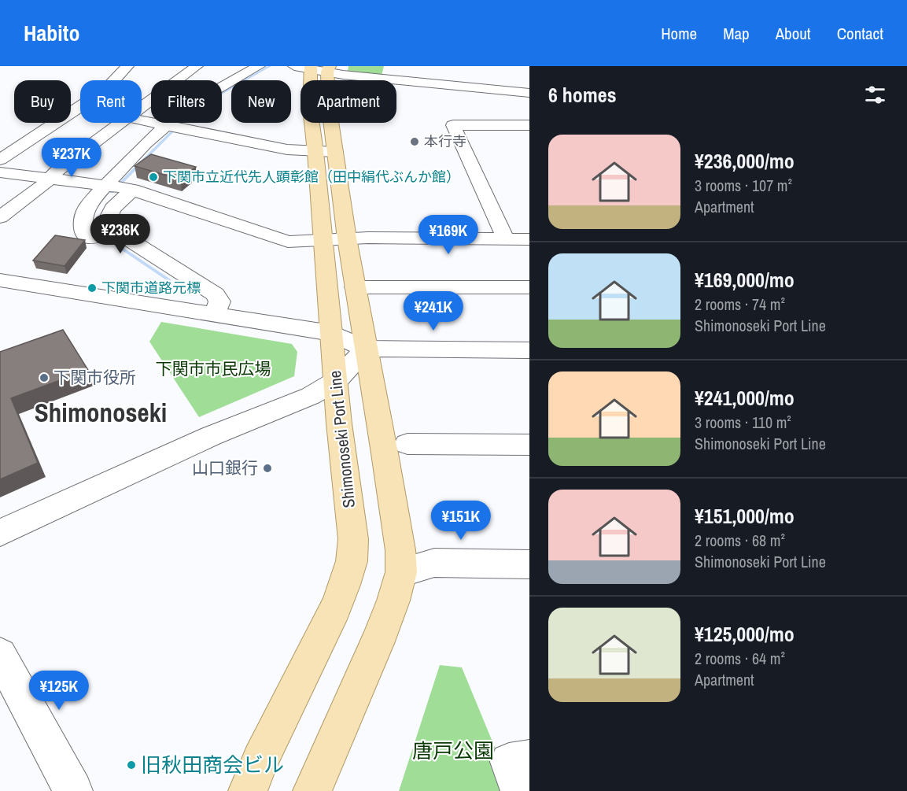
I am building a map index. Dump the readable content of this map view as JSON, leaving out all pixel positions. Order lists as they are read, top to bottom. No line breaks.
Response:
{"streets":{"main road":["Shimonoseki Port Line"]},"districts":["Shimonoseki"],"parks":["下関市市民広場","唐戸公園"],"places":["本行寺","下関市立近代先人顕彰館（田中絹代ぶんか館）","下関市道路元標","下関市役所","山口銀行","旧秋田商会ビル"],"page":{"header":"Habito","nav":["Home","Map","About","Contact"],"heading":"6 homes","chip":["Buy","Rent","Filters","New","Apartment"],"list":[{"name":"¥236,000/mo","note":"3 rooms · 107 m² · Apartment"},{"name":"¥169,000/mo","note":"2 rooms · 74 m² · Shimonoseki Port Line"},{"name":"¥241,000/mo","note":"3 rooms · 110 m² · Shimonoseki Port Line"},{"name":"¥151,000/mo","note":"2 rooms · 68 m² · Shimonoseki Port Line"},{"name":"¥125,000/mo","note":"2 rooms · 64 m² · Apartment"}],"price":["¥237K","¥236K","¥169K","¥241K","¥151K","¥125K"]}}
